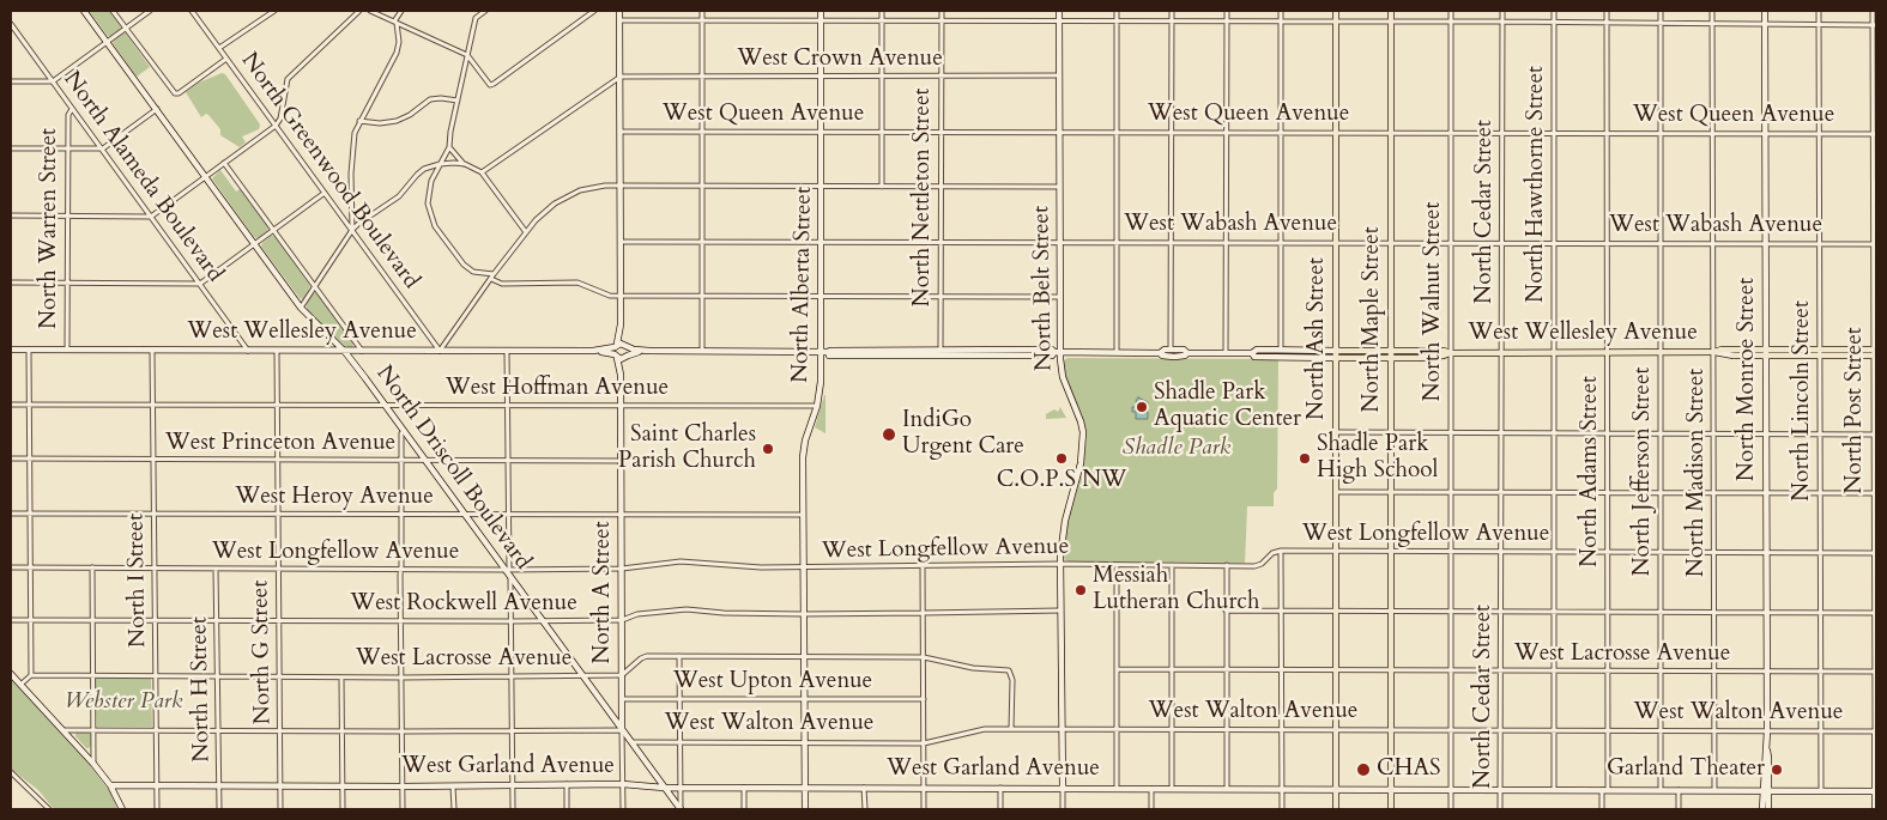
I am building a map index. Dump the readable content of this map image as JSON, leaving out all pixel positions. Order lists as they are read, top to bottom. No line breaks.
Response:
{"streets":{"main road":["North Alberta Street","North Belt Street","North Maple Street","West Wellesley Avenue","North Ash Street","North Monroe Street","North Post Street","North Driscoll Boulevard","North A Street","West Garland Avenue"],"street":["West Crown Avenue","West Queen Avenue","North Greenwood Boulevard","North Alameda Boulevard","North Hawthorne Street","North Nettleton Street","North Cedar Street","West Wabash Avenue","North Warren Street","North Walnut Street","West Hoffman Avenue","North Lincoln Street","West Princeton Avenue","North Adams Street","North Jefferson Street","North Madison Street","West Heroy Avenue","West Longfellow Avenue","North I Street","West Rockwell Avenue","North G Street","West Lacrosse Avenue","West Upton Avenue","North H Street","West Walton Avenue"]},"crossings":[["West Crown Avenue","North Nettleton Street"],["West Crown Avenue","North Alberta Street"],["West Crown Avenue","North Belt Street"],["West Queen Avenue","North Hawthorne Street"],["West Queen Avenue","North Nettleton Street"],["West Queen Avenue","North Cedar Street"],["West Queen Avenue","North Alberta Street"],["West Queen Avenue","North Belt Street"],["West Queen Avenue","North Walnut Street"],["West Queen Avenue","North Maple Street"],["West Queen Avenue","North Ash Street"],["West Queen Avenue","North Monroe Street"],["West Queen Avenue","North Lincoln Street"],["West Queen Avenue","North Post Street"],["West Queen Avenue","North Adams Street"],["West Queen Avenue","North Jefferson Street"],["West Queen Avenue","North Madison Street"],["North Greenwood Boulevard","West Wellesley Avenue"],["North Alameda Boulevard","North Warren Street"],["North Alameda Boulevard","West Wellesley Avenue"],["North Hawthorne Street","West Wabash Avenue"],["North Hawthorne Street","West Wellesley Avenue"],["North Hawthorne Street","West Longfellow Avenue"],["North Hawthorne Street","West Lacrosse Avenue"],["North Hawthorne Street","West Walton Avenue"],["North Hawthorne Street","West Garland Avenue"],["North Nettleton Street","West Wabash Avenue"],["North Nettleton Street","West Wellesley Avenue"],["North Cedar Street","West Wabash Avenue"],["North Cedar Street","West Wellesley Avenue"],["North Cedar Street","West Longfellow Avenue"],["North Cedar Street","West Lacrosse Avenue"],["North Cedar Street","West Walton Avenue"],["North Cedar Street","West Garland Avenue"],["West Wabash Avenue","North Alberta Street"],["West Wabash Avenue","North Belt Street"],["West Wabash Avenue","North Walnut Street"],["West Wabash Avenue","North Maple Street"],["West Wabash Avenue","North Ash Street"],["West Wabash Avenue","North Monroe Street"],["West Wabash Avenue","North Lincoln Street"],["West Wabash Avenue","North Post Street"],["West Wabash Avenue","North Adams Street"],["West Wabash Avenue","North Jefferson Street"],["West Wabash Avenue","North Madison Street"],["North Warren Street","West Wellesley Avenue"],["North Alberta Street","West Wellesley Avenue"],["North Alberta Street","West Hoffman Avenue"],["North Alberta Street","West Heroy Avenue"],["North Alberta Street","West Longfellow Avenue"],["North Alberta Street","West Rockwell Avenue"],["North Alberta Street","West Upton Avenue"],["North Alberta Street","West Walton Avenue"],["North Alberta Street","West Garland Avenue"],["North Belt Street","West Wellesley Avenue"],["North Belt Street","West Longfellow Avenue"],["North Belt Street","West Rockwell Avenue"],["North Belt Street","West Walton Avenue"],["North Belt Street","West Garland Avenue"],["North Walnut Street","West Wellesley Avenue"],["North Walnut Street","West Longfellow Avenue"],["North Walnut Street","West Lacrosse Avenue"],["North Walnut Street","West Walton Avenue"],["North Walnut Street","West Garland Avenue"],["North Maple Street","West Wellesley Avenue"],["North Maple Street","West Longfellow Avenue"],["North Maple Street","West Lacrosse Avenue"],["North Maple Street","West Walton Avenue"],["North Maple Street","West Garland Avenue"],["West Wellesley Avenue","North Ash Street"],["West Wellesley Avenue","North Monroe Street"],["West Wellesley Avenue","North Lincoln Street"],["West Wellesley Avenue","North Post Street"],["West Wellesley Avenue","North Driscoll Boulevard"],["West Wellesley Avenue","North Adams Street"],["West Wellesley Avenue","North Jefferson Street"],["West Wellesley Avenue","North Madison Street"],["West Wellesley Avenue","North I Street"],["West Wellesley Avenue","North A Street"],["West Wellesley Avenue","North G Street"],["North Ash Street","West Longfellow Avenue"],["North Ash Street","West Lacrosse Avenue"],["North Ash Street","West Walton Avenue"],["North Ash Street","West Garland Avenue"],["North Monroe Street","West Longfellow Avenue"],["North Monroe Street","West Lacrosse Avenue"],["North Monroe Street","West Walton Avenue"],["North Monroe Street","West Garland Avenue"],["West Hoffman Avenue","North Driscoll Boulevard"],["West Hoffman Avenue","North I Street"],["West Hoffman Avenue","North A Street"],["West Hoffman Avenue","North G Street"],["North Lincoln Street","West Longfellow Avenue"],["North Lincoln Street","West Lacrosse Avenue"],["North Lincoln Street","West Walton Avenue"],["North Lincoln Street","West Garland Avenue"],["North Post Street","West Longfellow Avenue"],["North Post Street","West Lacrosse Avenue"],["North Post Street","West Walton Avenue"],["North Post Street","West Garland Avenue"],["West Princeton Avenue","North Driscoll Boulevard"],["West Princeton Avenue","North I Street"],["West Princeton Avenue","North A Street"],["West Princeton Avenue","North G Street"],["North Driscoll Boulevard","West Heroy Avenue"],["North Driscoll Boulevard","West Longfellow Avenue"],["North Driscoll Boulevard","North A Street"],["North Driscoll Boulevard","West Rockwell Avenue"],["North Driscoll Boulevard","West Lacrosse Avenue"],["North Driscoll Boulevard","West Walton Avenue"],["North Driscoll Boulevard","West Garland Avenue"],["North Adams Street","West Longfellow Avenue"],["North Adams Street","West Lacrosse Avenue"],["North Adams Street","West Walton Avenue"],["North Adams Street","West Garland Avenue"],["North Jefferson Street","West Longfellow Avenue"],["North Jefferson Street","West Lacrosse Avenue"],["North Jefferson Street","West Walton Avenue"],["North Jefferson Street","West Garland Avenue"],["North Madison Street","West Longfellow Avenue"],["North Madison Street","West Lacrosse Avenue"],["North Madison Street","West Walton Avenue"],["North Madison Street","West Garland Avenue"],["West Heroy Avenue","North I Street"],["West Heroy Avenue","North A Street"],["West Heroy Avenue","North G Street"],["West Longfellow Avenue","North I Street"],["West Longfellow Avenue","North A Street"],["West Longfellow Avenue","North G Street"],["West Longfellow Avenue","North H Street"],["North I Street","West Rockwell Avenue"],["North I Street","West Lacrosse Avenue"],["North I Street","West Garland Avenue"],["North A Street","West Rockwell Avenue"],["North A Street","West Lacrosse Avenue"],["North A Street","West Upton Avenue"],["North A Street","West Garland Avenue"],["West Rockwell Avenue","North G Street"],["West Rockwell Avenue","North H Street"],["North G Street","West Lacrosse Avenue"],["North G Street","West Garland Avenue"],["West Lacrosse Avenue","North H Street"],["North H Street","West Garland Avenue"]],"parks":["Shadle Park","Webster Park"],"places":["Shadle Park Aquatic Center","IndiGo Urgent Care","Saint Charles Parish Church","C.O.P.S NW","Shadle Park High School","Messiah Lutheran Church","CHAS","Garland Theater"]}
